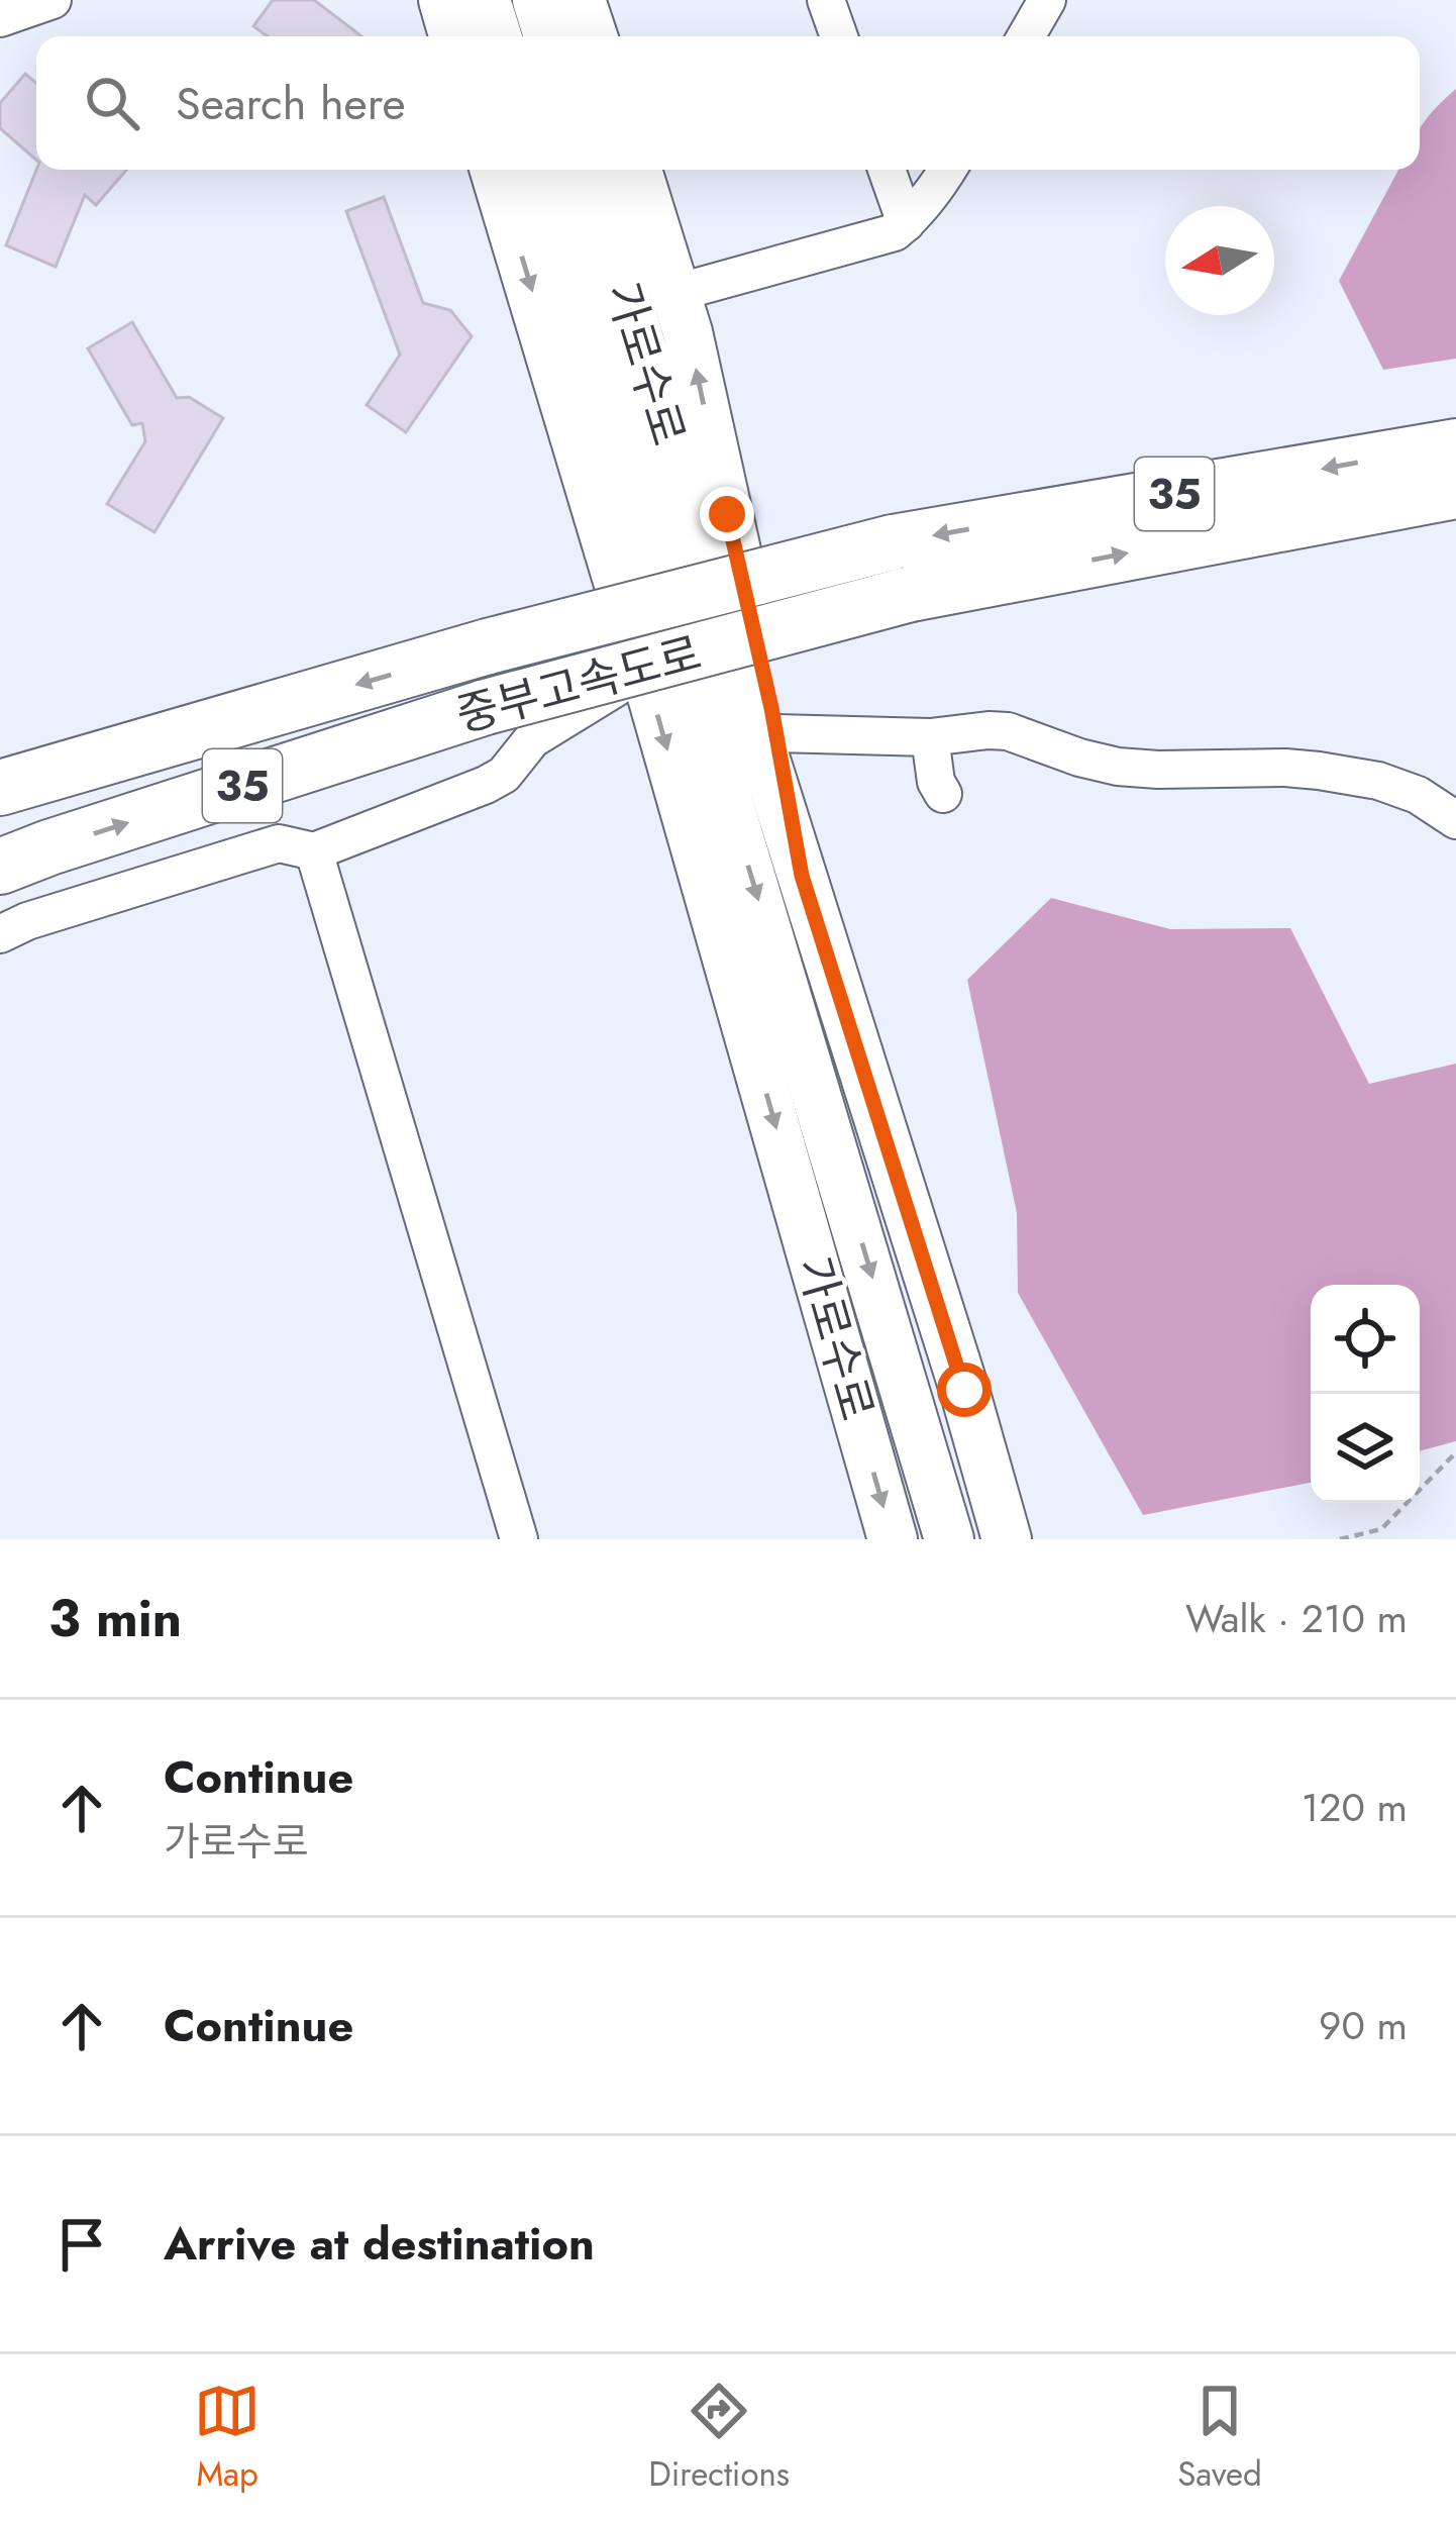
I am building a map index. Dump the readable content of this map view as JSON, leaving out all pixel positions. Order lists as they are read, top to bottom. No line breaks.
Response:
{"streets":{"highway":["35","중부고속도로"],"main road":["가로수로"]},"north":"left","page":{"search":"Search here","heading":["3 min","Walk · 210 m"],"list":[["Continue","가로수로","120 m"],["Continue","90 m"],"Arrive at destination"],"nav":["Map","Directions","Saved"]}}
